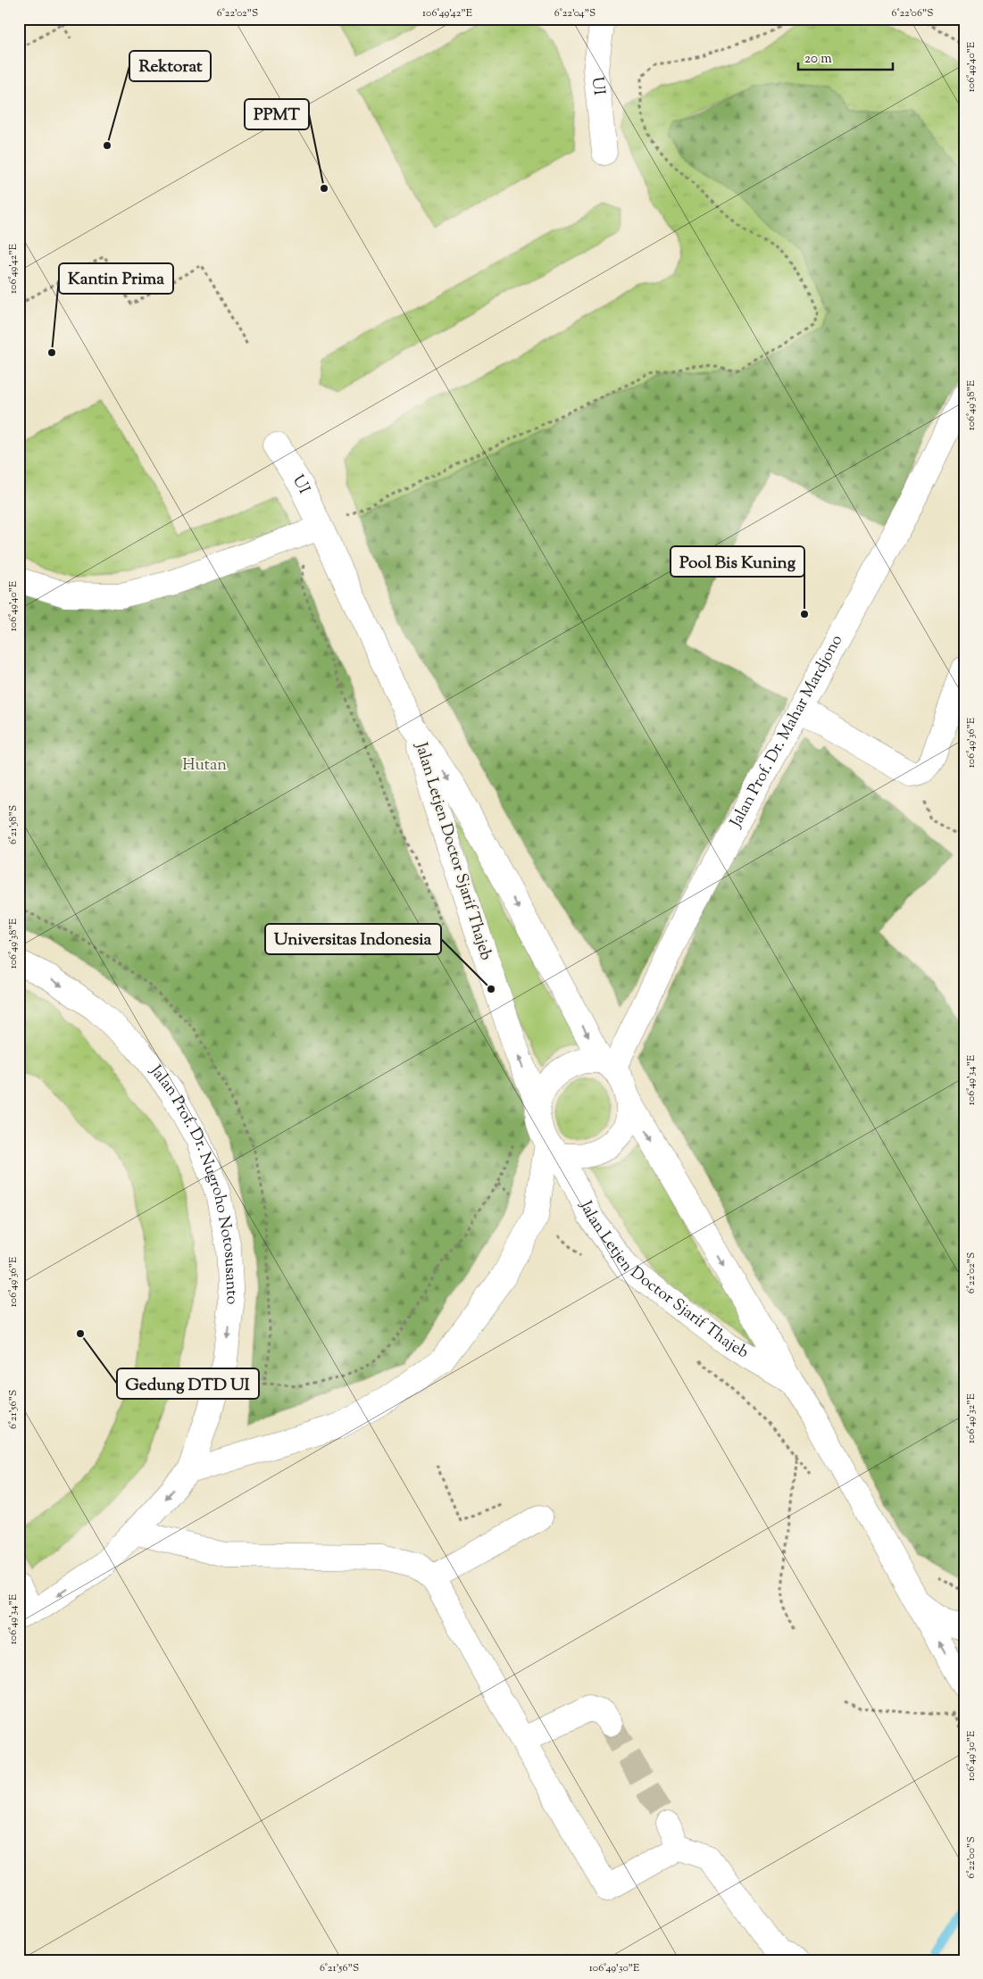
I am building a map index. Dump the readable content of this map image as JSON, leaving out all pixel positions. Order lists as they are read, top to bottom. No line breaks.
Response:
{"streets":{"street":["UI","Jalan Prof. Dr. Mahar Mardjono","Jalan Letjen Doctor Sjarif Thajeb","Jalan Prof. Dr. Nugroho Notosusanto"]},"crossings":[["UI","Jalan Letjen Doctor Sjarif Thajeb"],["Jalan Prof. Dr. Mahar Mardjono","Jalan Letjen Doctor Sjarif Thajeb"]],"parks":["Hutan"],"places":["Rektorat","PPMT","Kantin Prima","Pool Bis Kuning","Universitas Indonesia","Gedung DTD UI"],"scale_bar":"20 m","coordinates":["6°22'02\"S","106°49'42\"E","6°22'04\"S","6°22'06\"S","106°49'40\"E","106°49'38\"E","106°49'36\"E","6°21'58\"S","106°49'34\"E","6°21'56\"S","106°49'32\"E","106°49'30\"E","6°22'00\"S"]}
